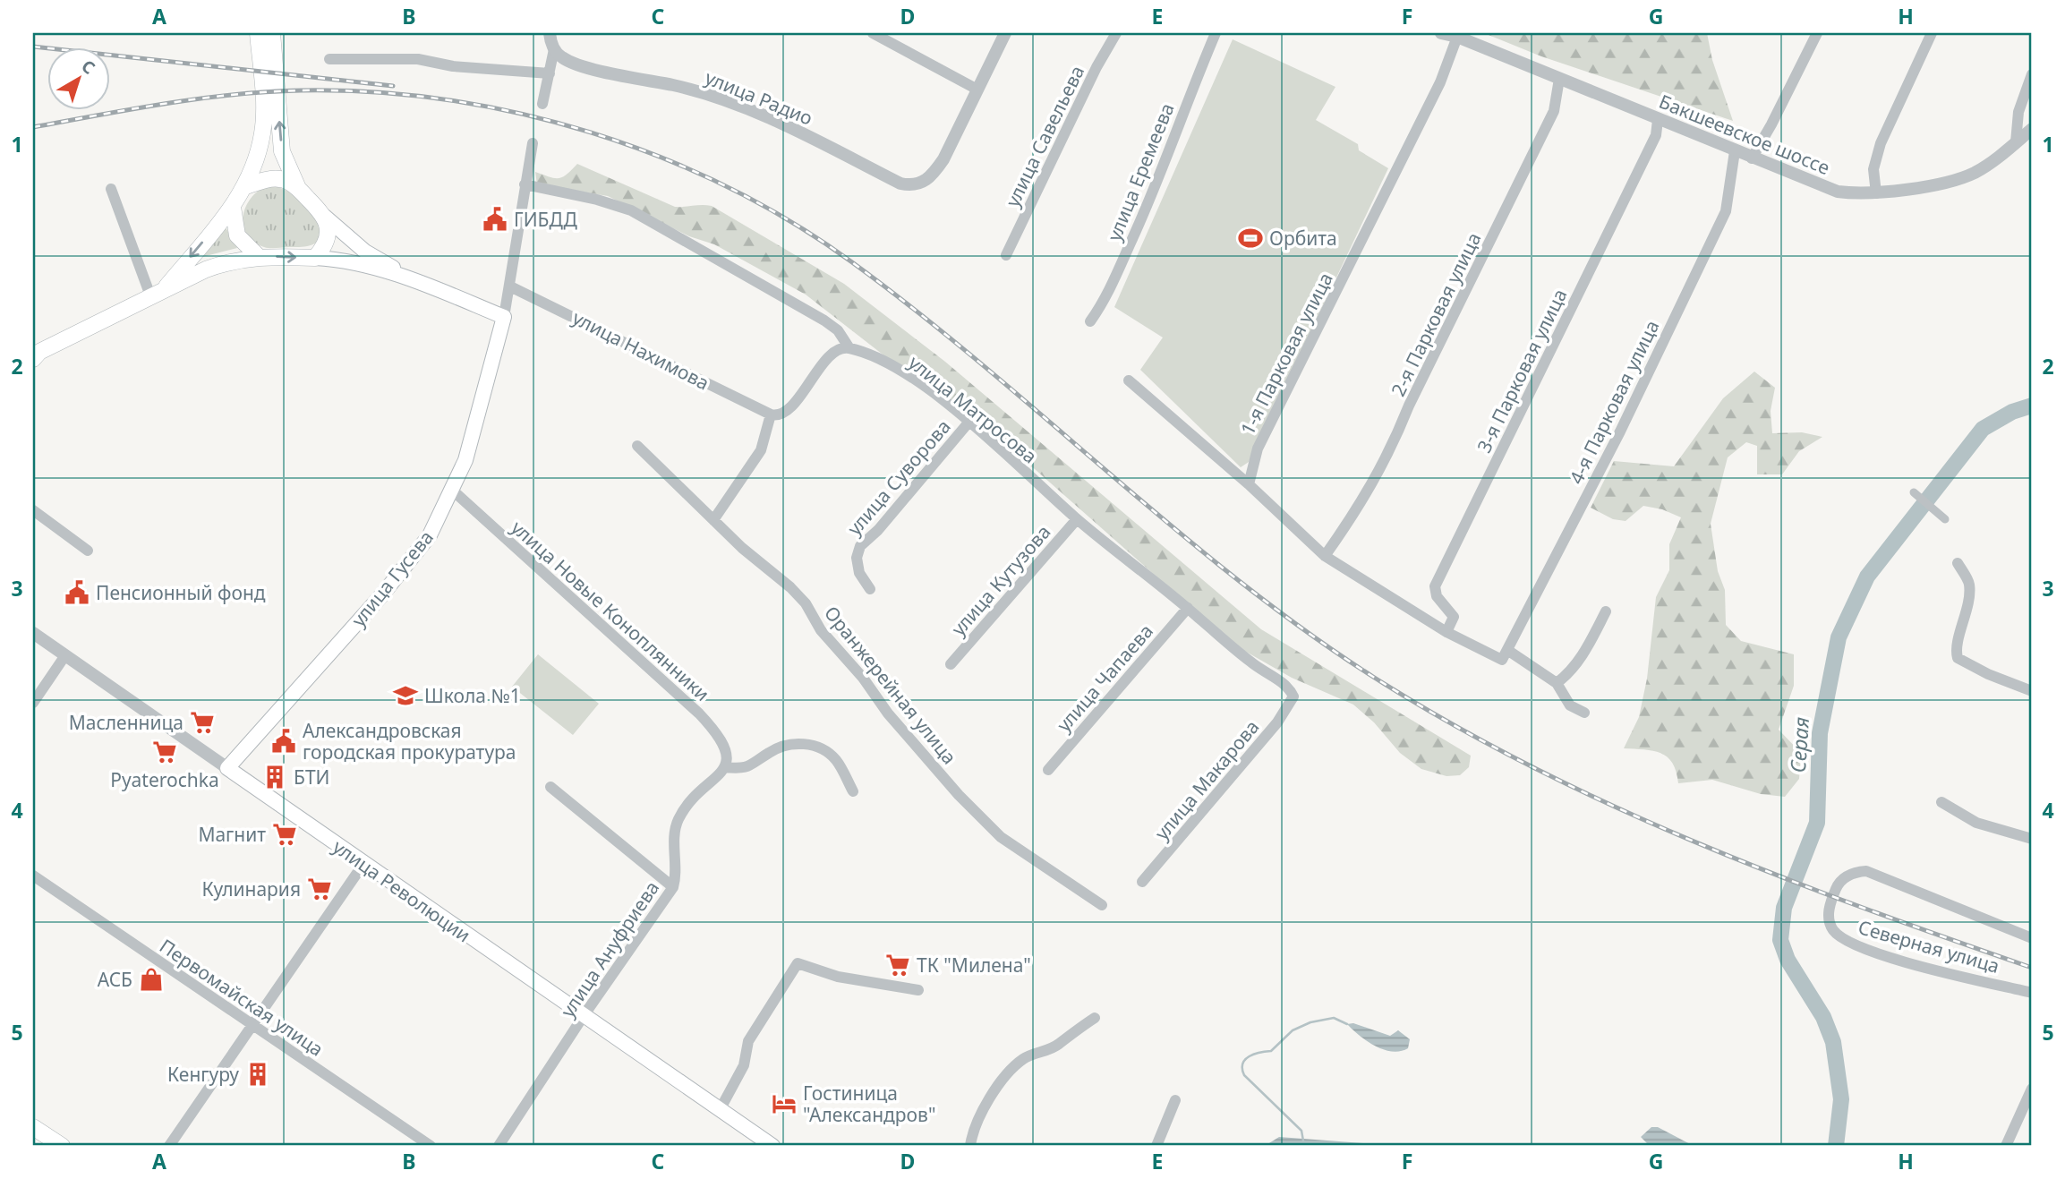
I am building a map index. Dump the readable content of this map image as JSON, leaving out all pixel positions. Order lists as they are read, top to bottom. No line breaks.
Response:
{"streets":{"main road":["улица Гусева","улица Революции"],"street":["улица Радио","Бакшеевское шоссе","улица Савельева","улица Еремеева","2-я Парковая улица","улица Нахимова","1-я Парковая улица","3-я Парковая улица","4-я Парковая улица","улица Матросова","улица Суворова","улица Кутузова","улица Новые Коноплянники","улица Чапаева","Оранжерейная улица","улица Макарова","Северная улица","улица Ануфриева","Первомайская улица"]},"crossings":[["Бакшеевское шоссе","2-я Парковая улица"],["Бакшеевское шоссе","1-я Парковая улица"],["Бакшеевское шоссе","3-я Парковая улица"],["Бакшеевское шоссе","4-я Парковая улица"],["улица Матросова","улица Суворова"],["улица Матросова","улица Кутузова"],["улица Матросова","улица Чапаева"],["улица Матросова","улица Макарова"],["улица Гусева","улица Новые Коноплянники"],["улица Гусева","улица Революции"],["улица Новые Коноплянники","улица Ануфриева"],["улица Революции","улица Ануфриева"]],"water":["Серая"],"places":{"public building":["ГИБДД","Пенсионный фонд","Александровская городская прокуратура"],"sports":["Орбита"],"school or university":["Школа №1"],"supermarket":["Масленница","Pyaterochka","Магнит","Кулинария","ТК \"Милена\""],"building":["БТИ","Кенгуру"],"shop":["АСБ"],"hotel":["Гостиница \"Александров\""]},"north":"top right","grid":{"columns":["A","B","C","D","E","F","G","H"],"rows":["1","2","3","4","5"]}}
